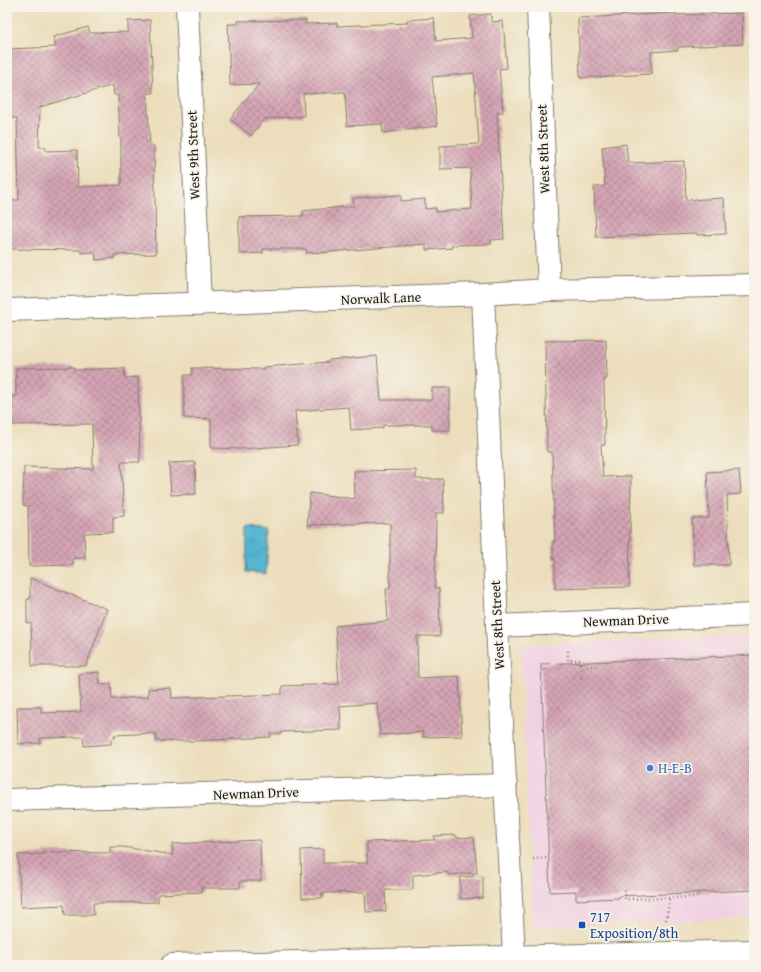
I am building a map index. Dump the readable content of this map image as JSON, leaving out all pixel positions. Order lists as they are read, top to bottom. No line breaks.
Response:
{"streets":{"street":["West 8th Street","West 9th Street","Norwalk Lane","Newman Drive"]},"crossings":[["West 8th Street","Norwalk Lane"],["West 8th Street","Newman Drive"],["West 9th Street","Norwalk Lane"]],"places":{"other":["H-E-B"],"transit":["717 Exposition/8th"]}}
